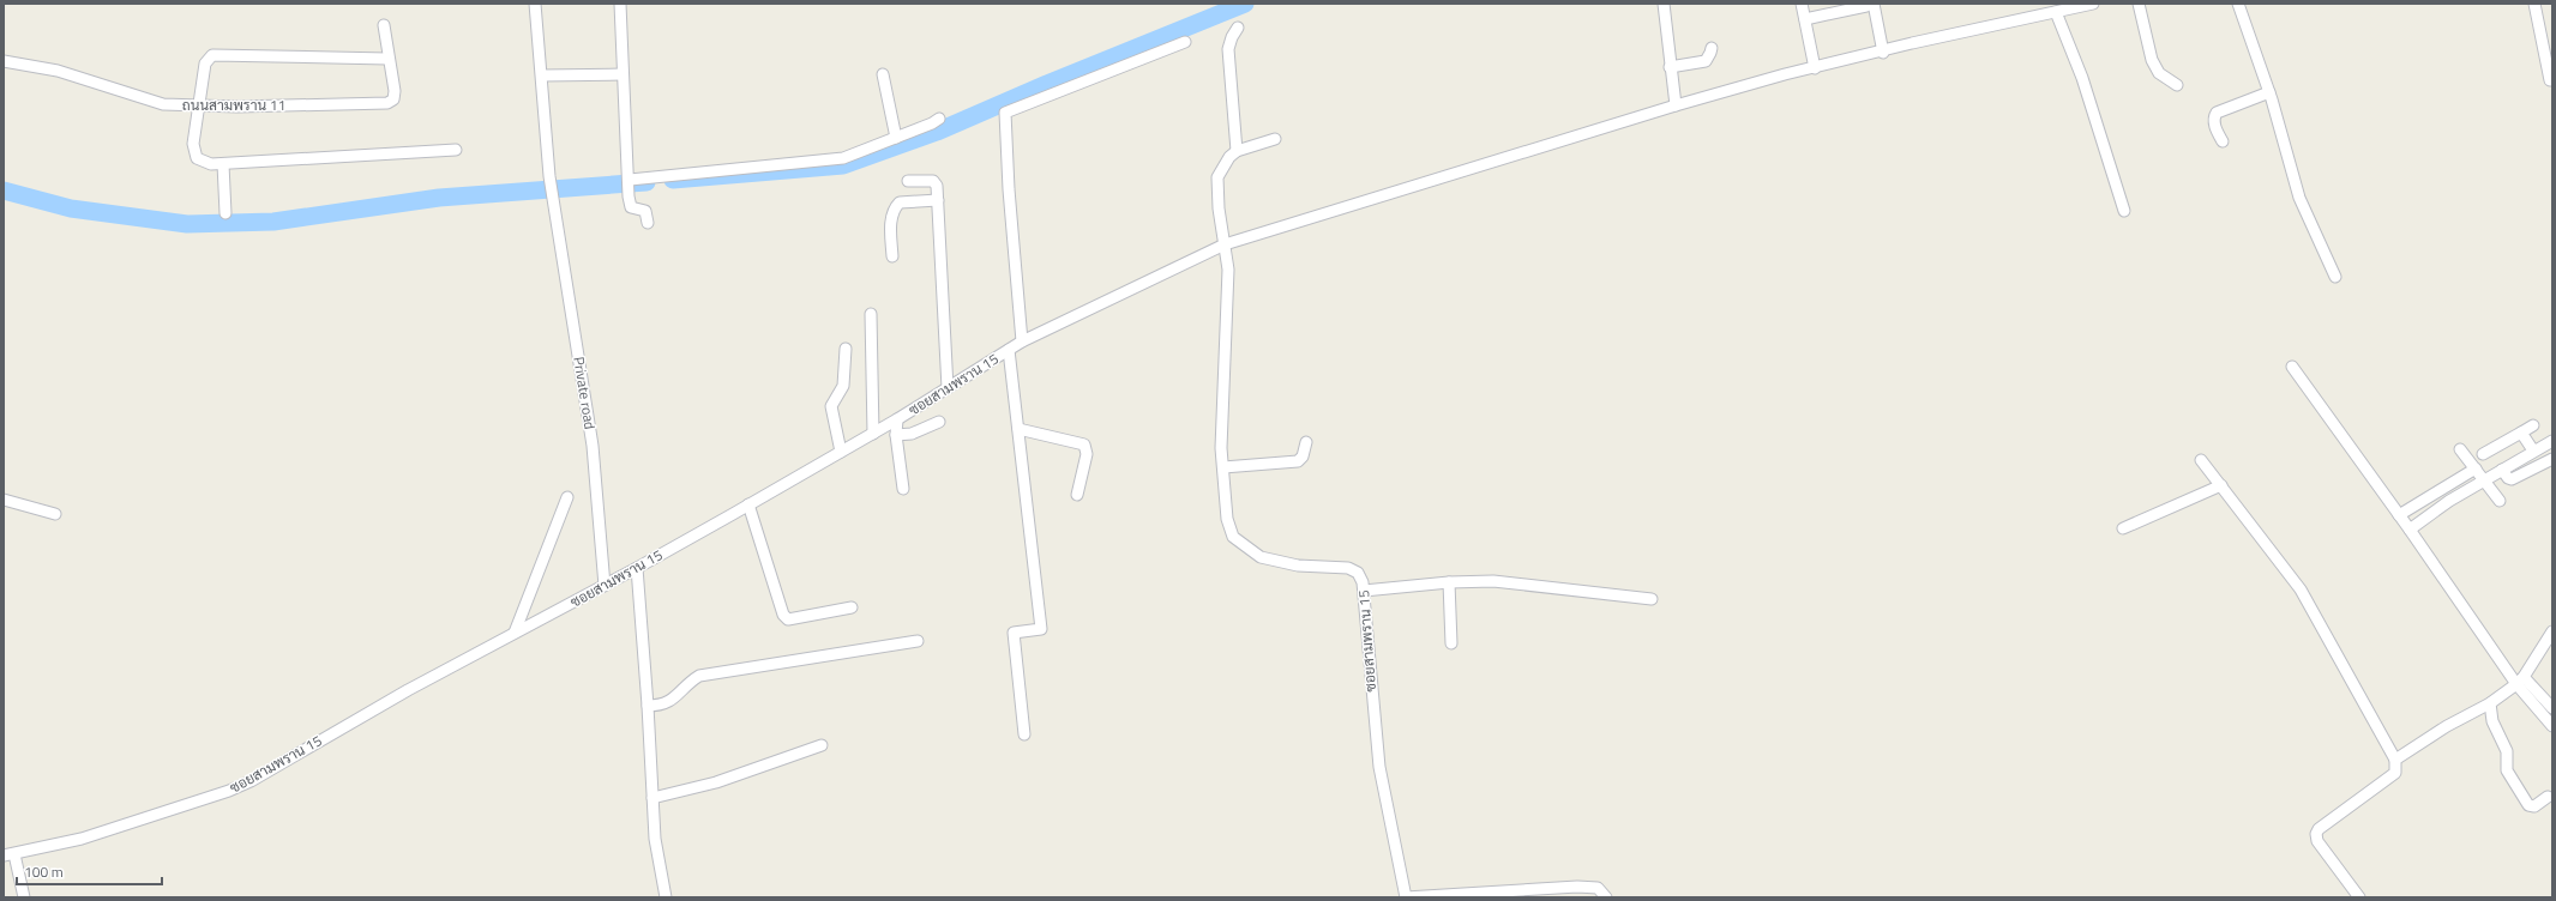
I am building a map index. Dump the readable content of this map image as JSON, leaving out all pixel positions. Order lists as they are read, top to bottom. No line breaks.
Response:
{"streets":{"street":["ถนนสามพราน 11","ซอยสามพราน 15","Private road"]},"crossings":[["ซอยสามพราน 15","Private road"]],"scale_bar":"100 m"}
